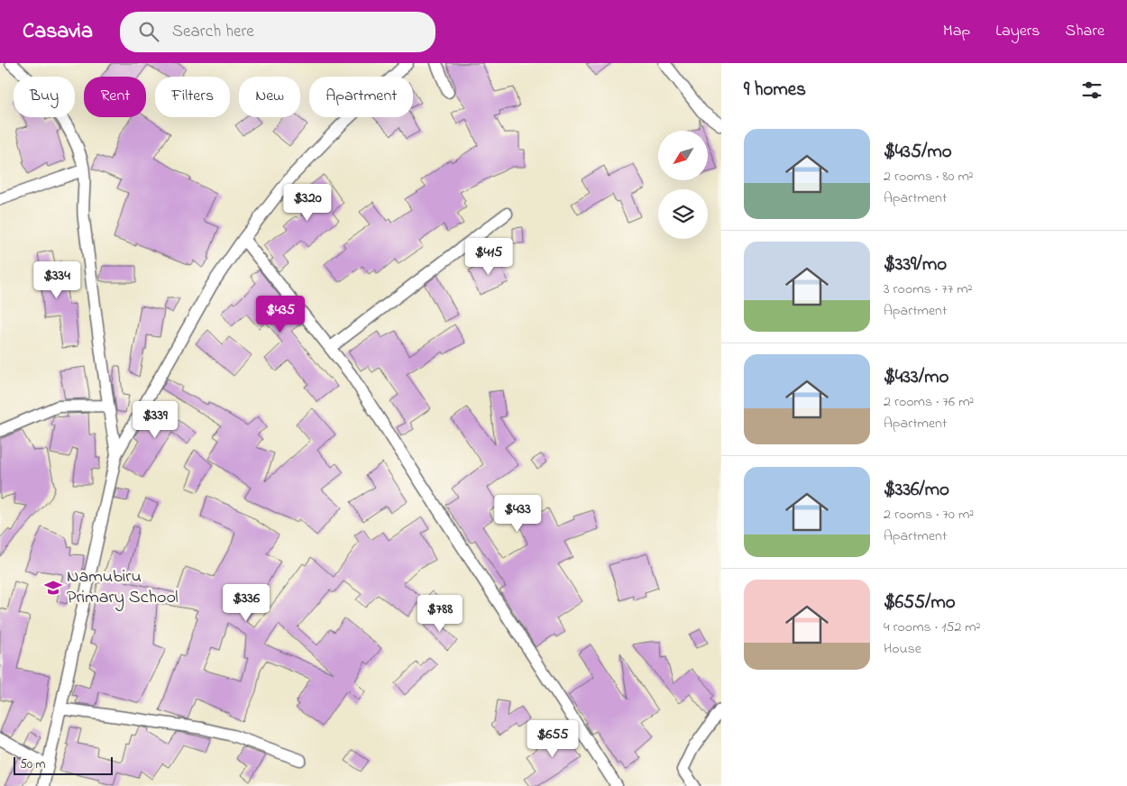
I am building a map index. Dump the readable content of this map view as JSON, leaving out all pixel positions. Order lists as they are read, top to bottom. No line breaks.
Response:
{"places":{"school or university":["Namubiru Primary School"]},"scale_bar":"50 m","north":"bottom left","page":{"header":"Casavia","search":"Search here","nav":["Map","Layers","Share"],"heading":"9 homes","chip":["Buy","Rent","Filters","New","Apartment"],"list":[{"name":"$435/mo","note":"2 rooms · 80 m² · Apartment"},{"name":"$339/mo","note":"3 rooms · 77 m² · Apartment"},{"name":"$433/mo","note":"2 rooms · 76 m² · Apartment"},{"name":"$336/mo","note":"2 rooms · 70 m² · Apartment"},{"name":"$655/mo","note":"4 rooms · 152 m² · House"}],"price":["$320","$415","$334","$435","$339","$433","$336","$788","$655"],"scale":"50 m"}}
